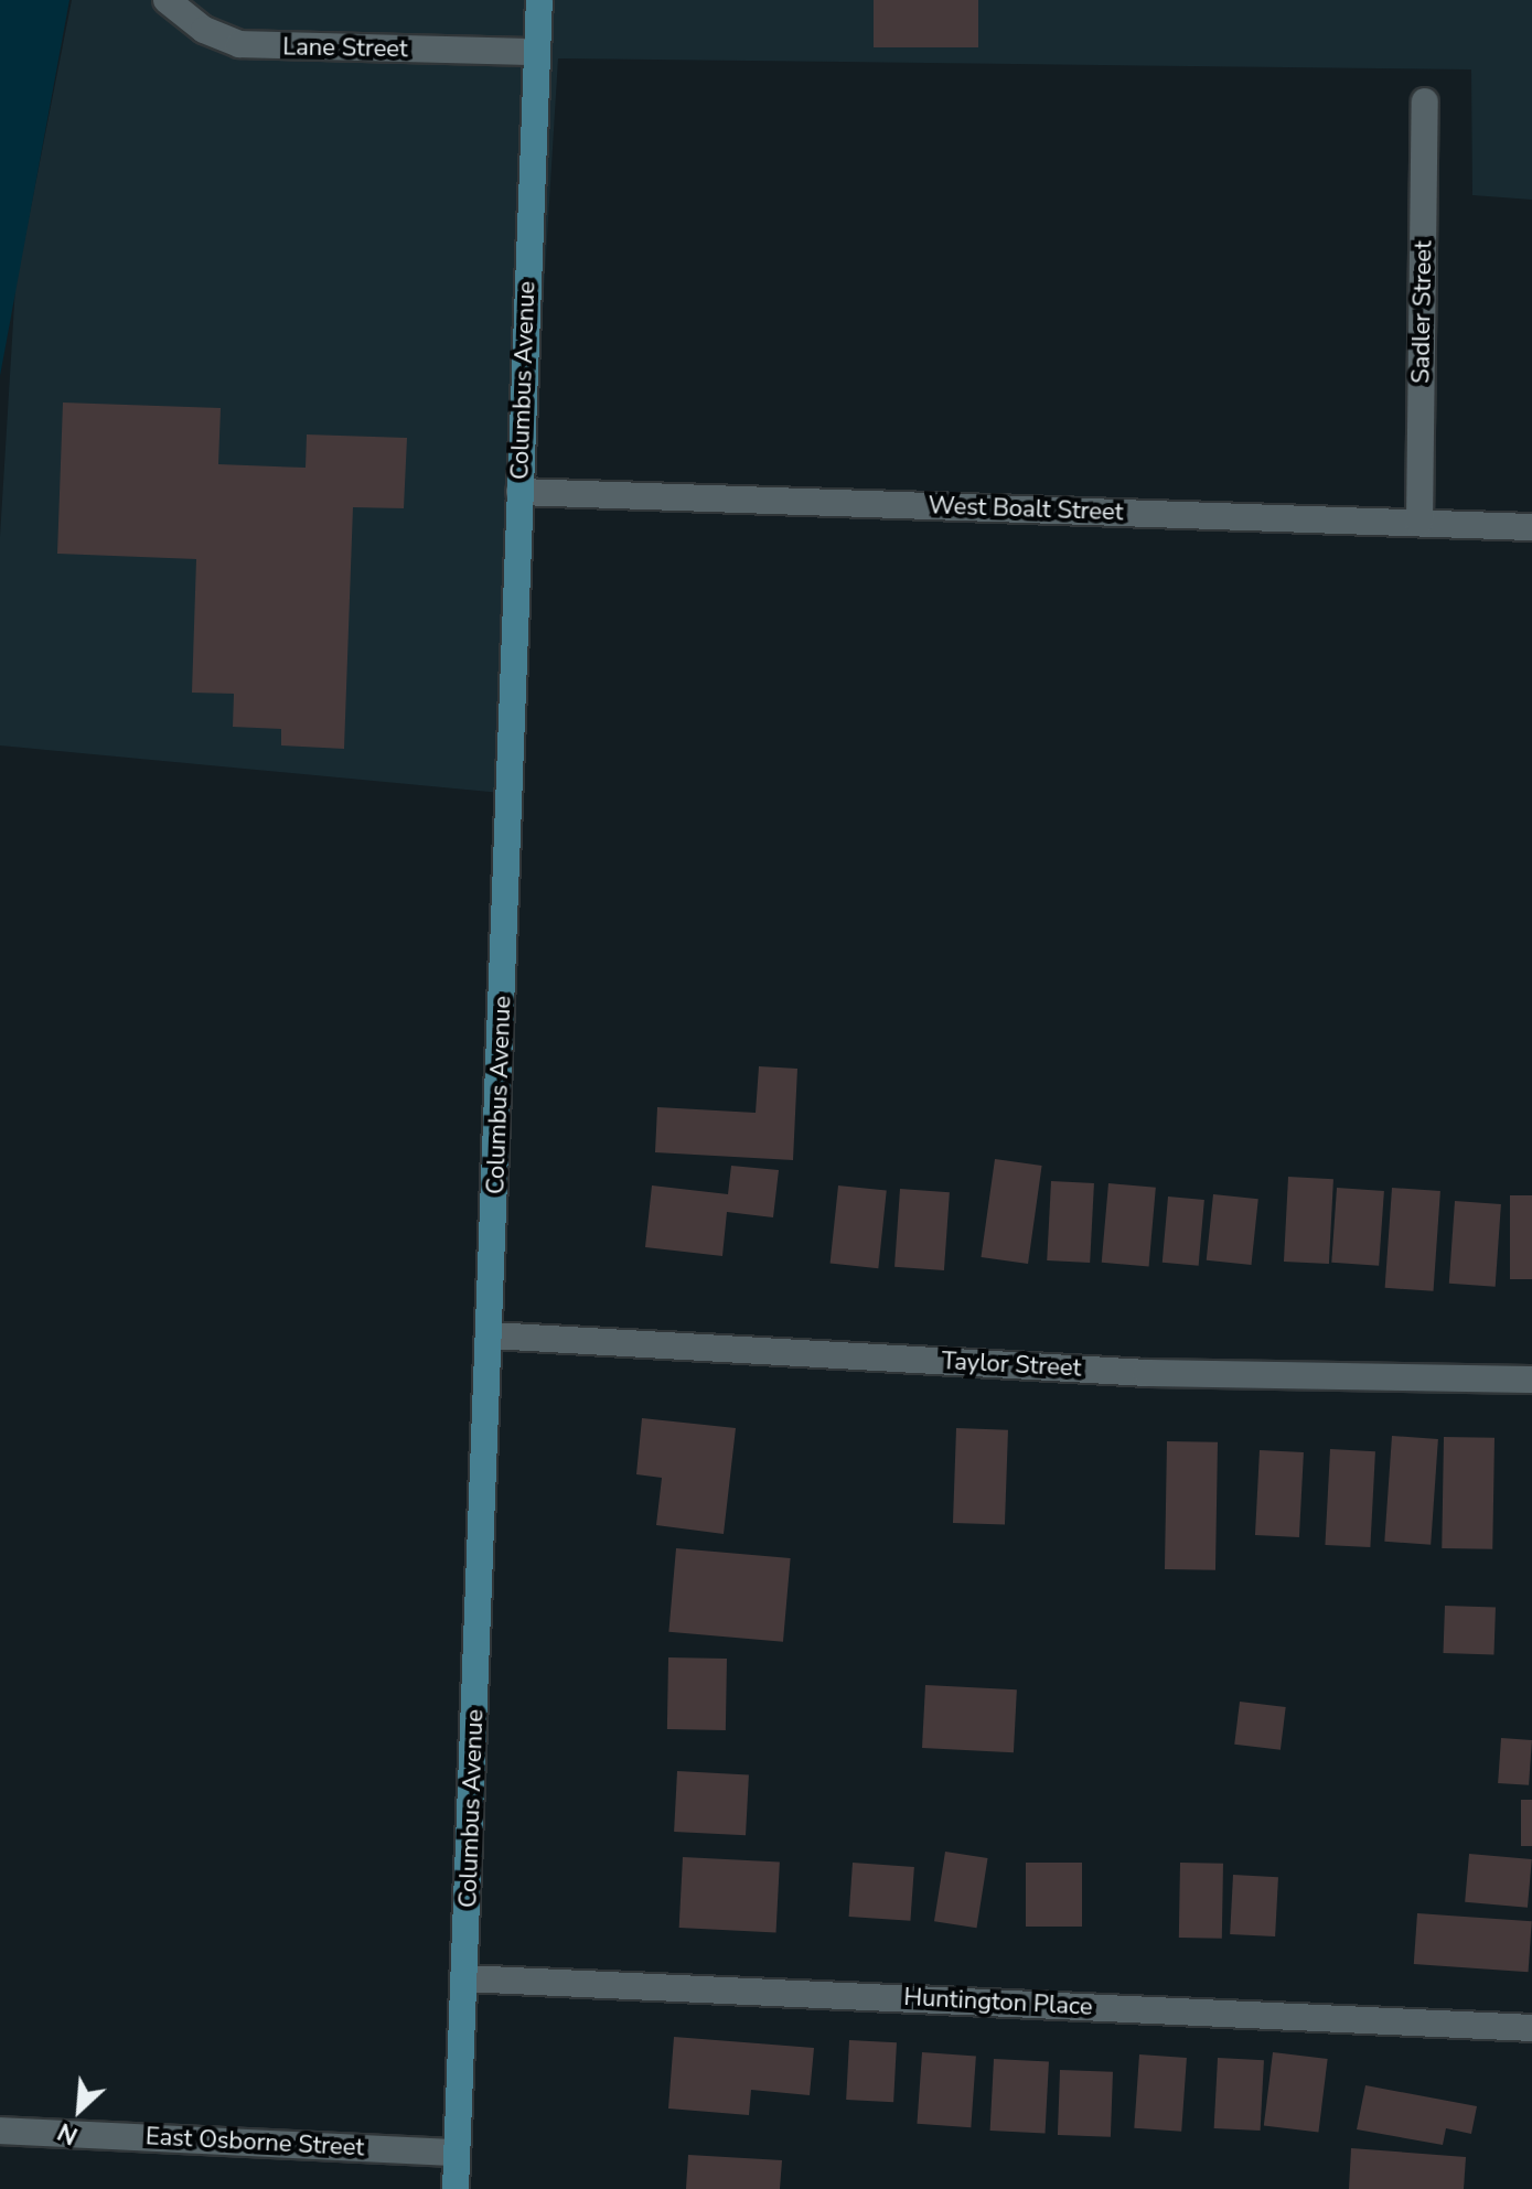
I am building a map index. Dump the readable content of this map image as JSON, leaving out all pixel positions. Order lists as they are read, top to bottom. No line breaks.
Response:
{"streets":{"main road":["Columbus Avenue"],"street":["Lane Street","Sadler Street","West Boalt Street","Taylor Street","Huntington Place","East Osborne Street"]},"crossings":[["Lane Street","Columbus Avenue"],["Sadler Street","West Boalt Street"],["Columbus Avenue","West Boalt Street"],["Columbus Avenue","Taylor Street"],["Columbus Avenue","Huntington Place"],["Columbus Avenue","East Osborne Street"]],"north":"bottom left"}
